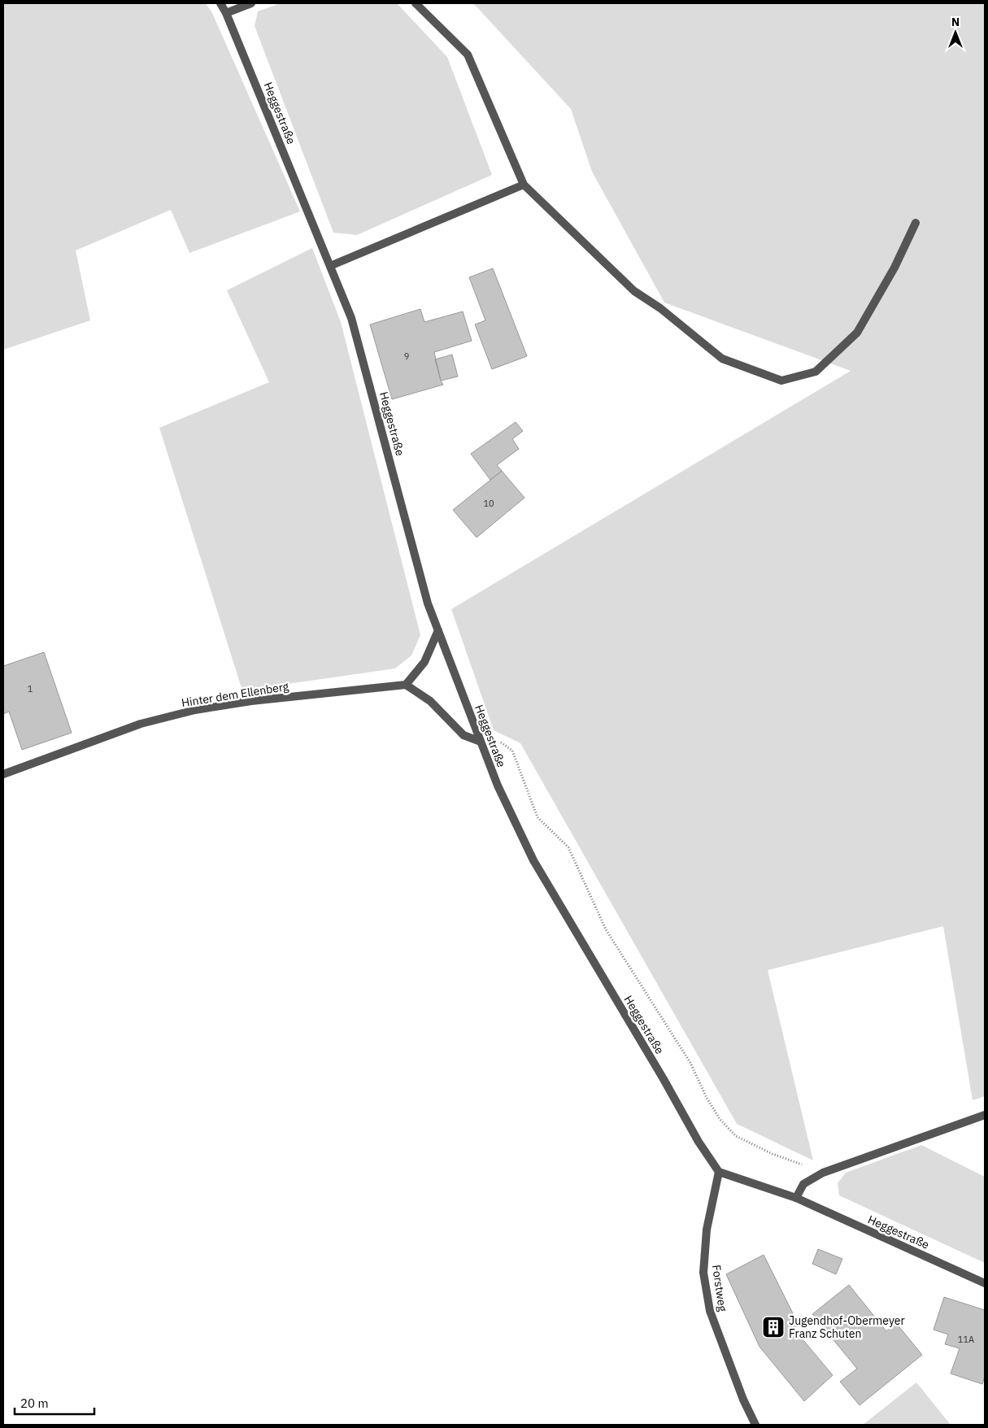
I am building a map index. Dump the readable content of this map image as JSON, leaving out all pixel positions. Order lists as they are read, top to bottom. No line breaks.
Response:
{"streets":{"street":["Heggestraße","Hinter dem Ellenberg","Forstweg"]},"crossings":[["Heggestraße","Forstweg"]],"places":{"building":["Jugendhof-Obermeyer Franz Schuten"]},"house_numbers":["9","10","1","11A"],"scale_bar":"20 m","north":"top"}
